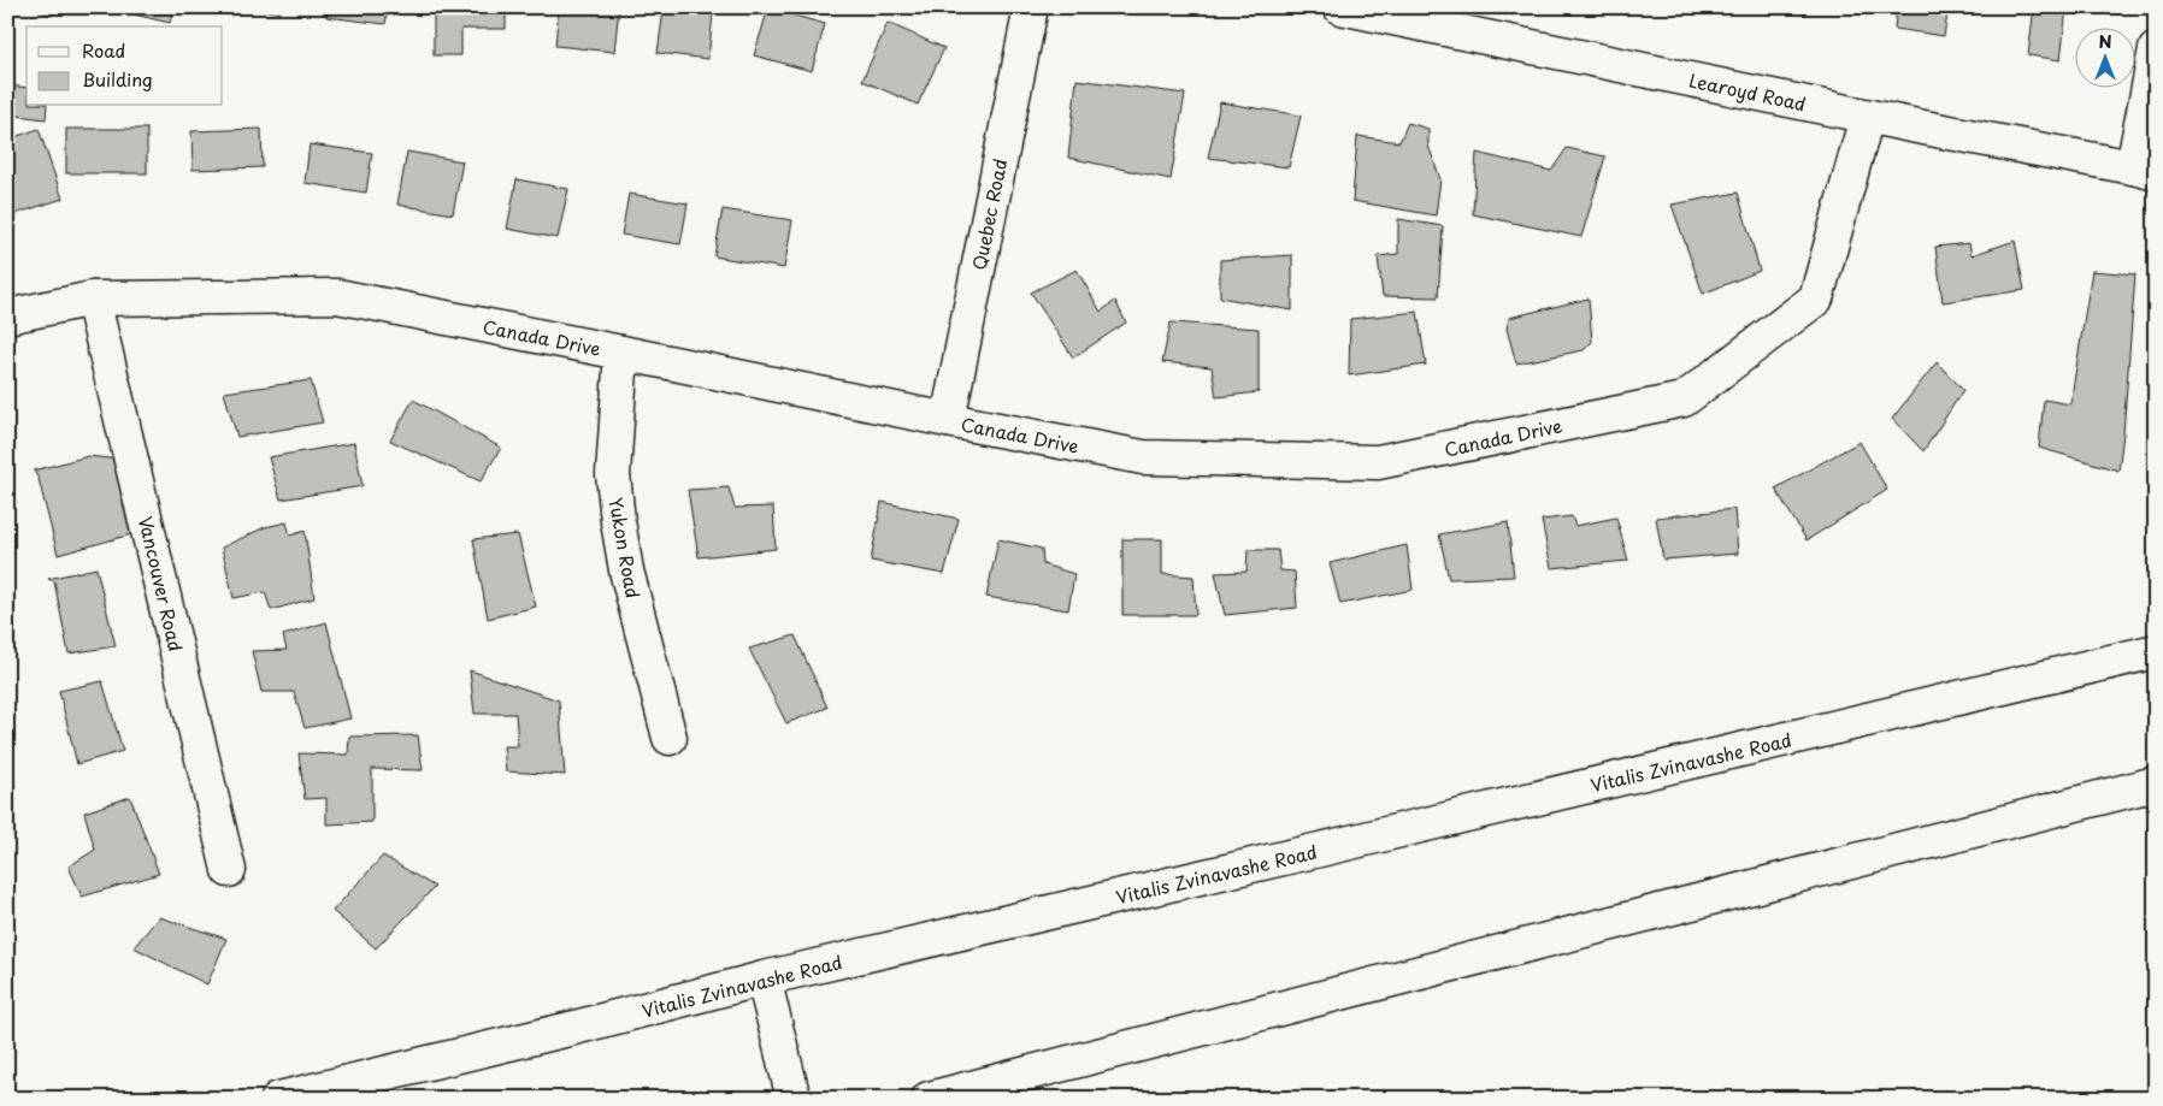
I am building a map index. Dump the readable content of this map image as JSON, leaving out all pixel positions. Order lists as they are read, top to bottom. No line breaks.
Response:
{"streets":{"street":["Learoyd Road","Quebec Road","Canada Drive","Yukon Road","Vancouver Road","Vitalis Zvinavashe Road"]},"crossings":[["Learoyd Road","Canada Drive"],["Quebec Road","Canada Drive"],["Canada Drive","Yukon Road"],["Canada Drive","Vancouver Road"]],"legend":["Road","Building"],"north":"top"}
